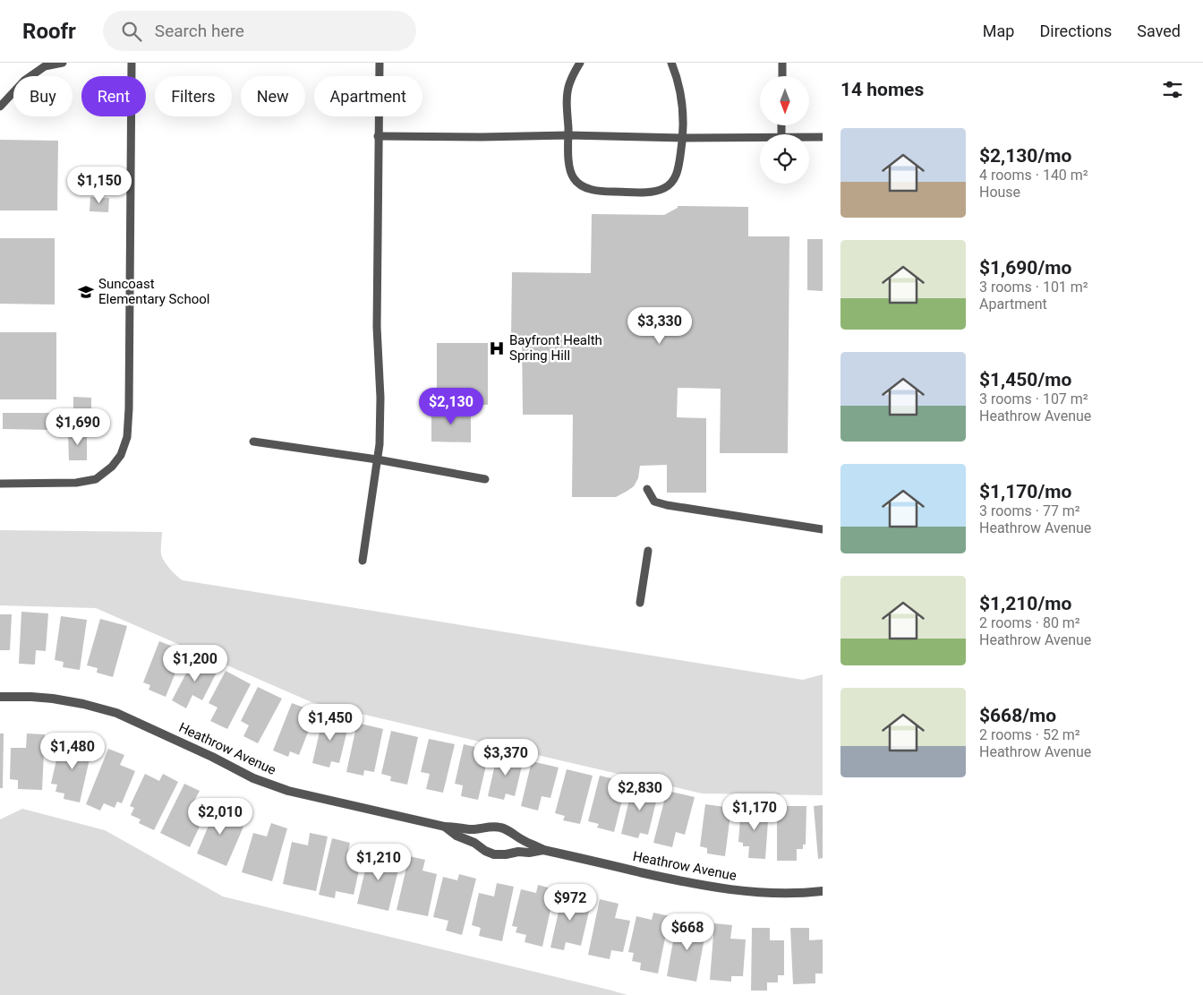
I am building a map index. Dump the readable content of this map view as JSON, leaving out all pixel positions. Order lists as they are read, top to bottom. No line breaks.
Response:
{"streets":{"street":["Heathrow Avenue"]},"places":{"school or university":["Suncoast Elementary School"],"hospital":["Bayfront Health Spring Hill"]},"north":"bottom","page":{"header":"Roofr","search":"Search here","nav":["Map","Directions","Saved"],"heading":"14 homes","chip":["Buy","Rent","Filters","New","Apartment"],"list":[{"name":"$2,130/mo","note":"4 rooms · 140 m² · House"},{"name":"$1,690/mo","note":"3 rooms · 101 m² · Apartment"},{"name":"$1,450/mo","note":"3 rooms · 107 m² · Heathrow Avenue"},{"name":"$1,170/mo","note":"3 rooms · 77 m² · Heathrow Avenue"},{"name":"$1,210/mo","note":"2 rooms · 80 m² · Heathrow Avenue"},{"name":"$668/mo","note":"2 rooms · 52 m² · Heathrow Avenue"}],"price":["$1,150","$3,330","$2,130","$1,690","$1,200","$1,450","$1,480","$3,370","$2,830","$1,170","$2,010","$1,210","$972","$668"]}}
